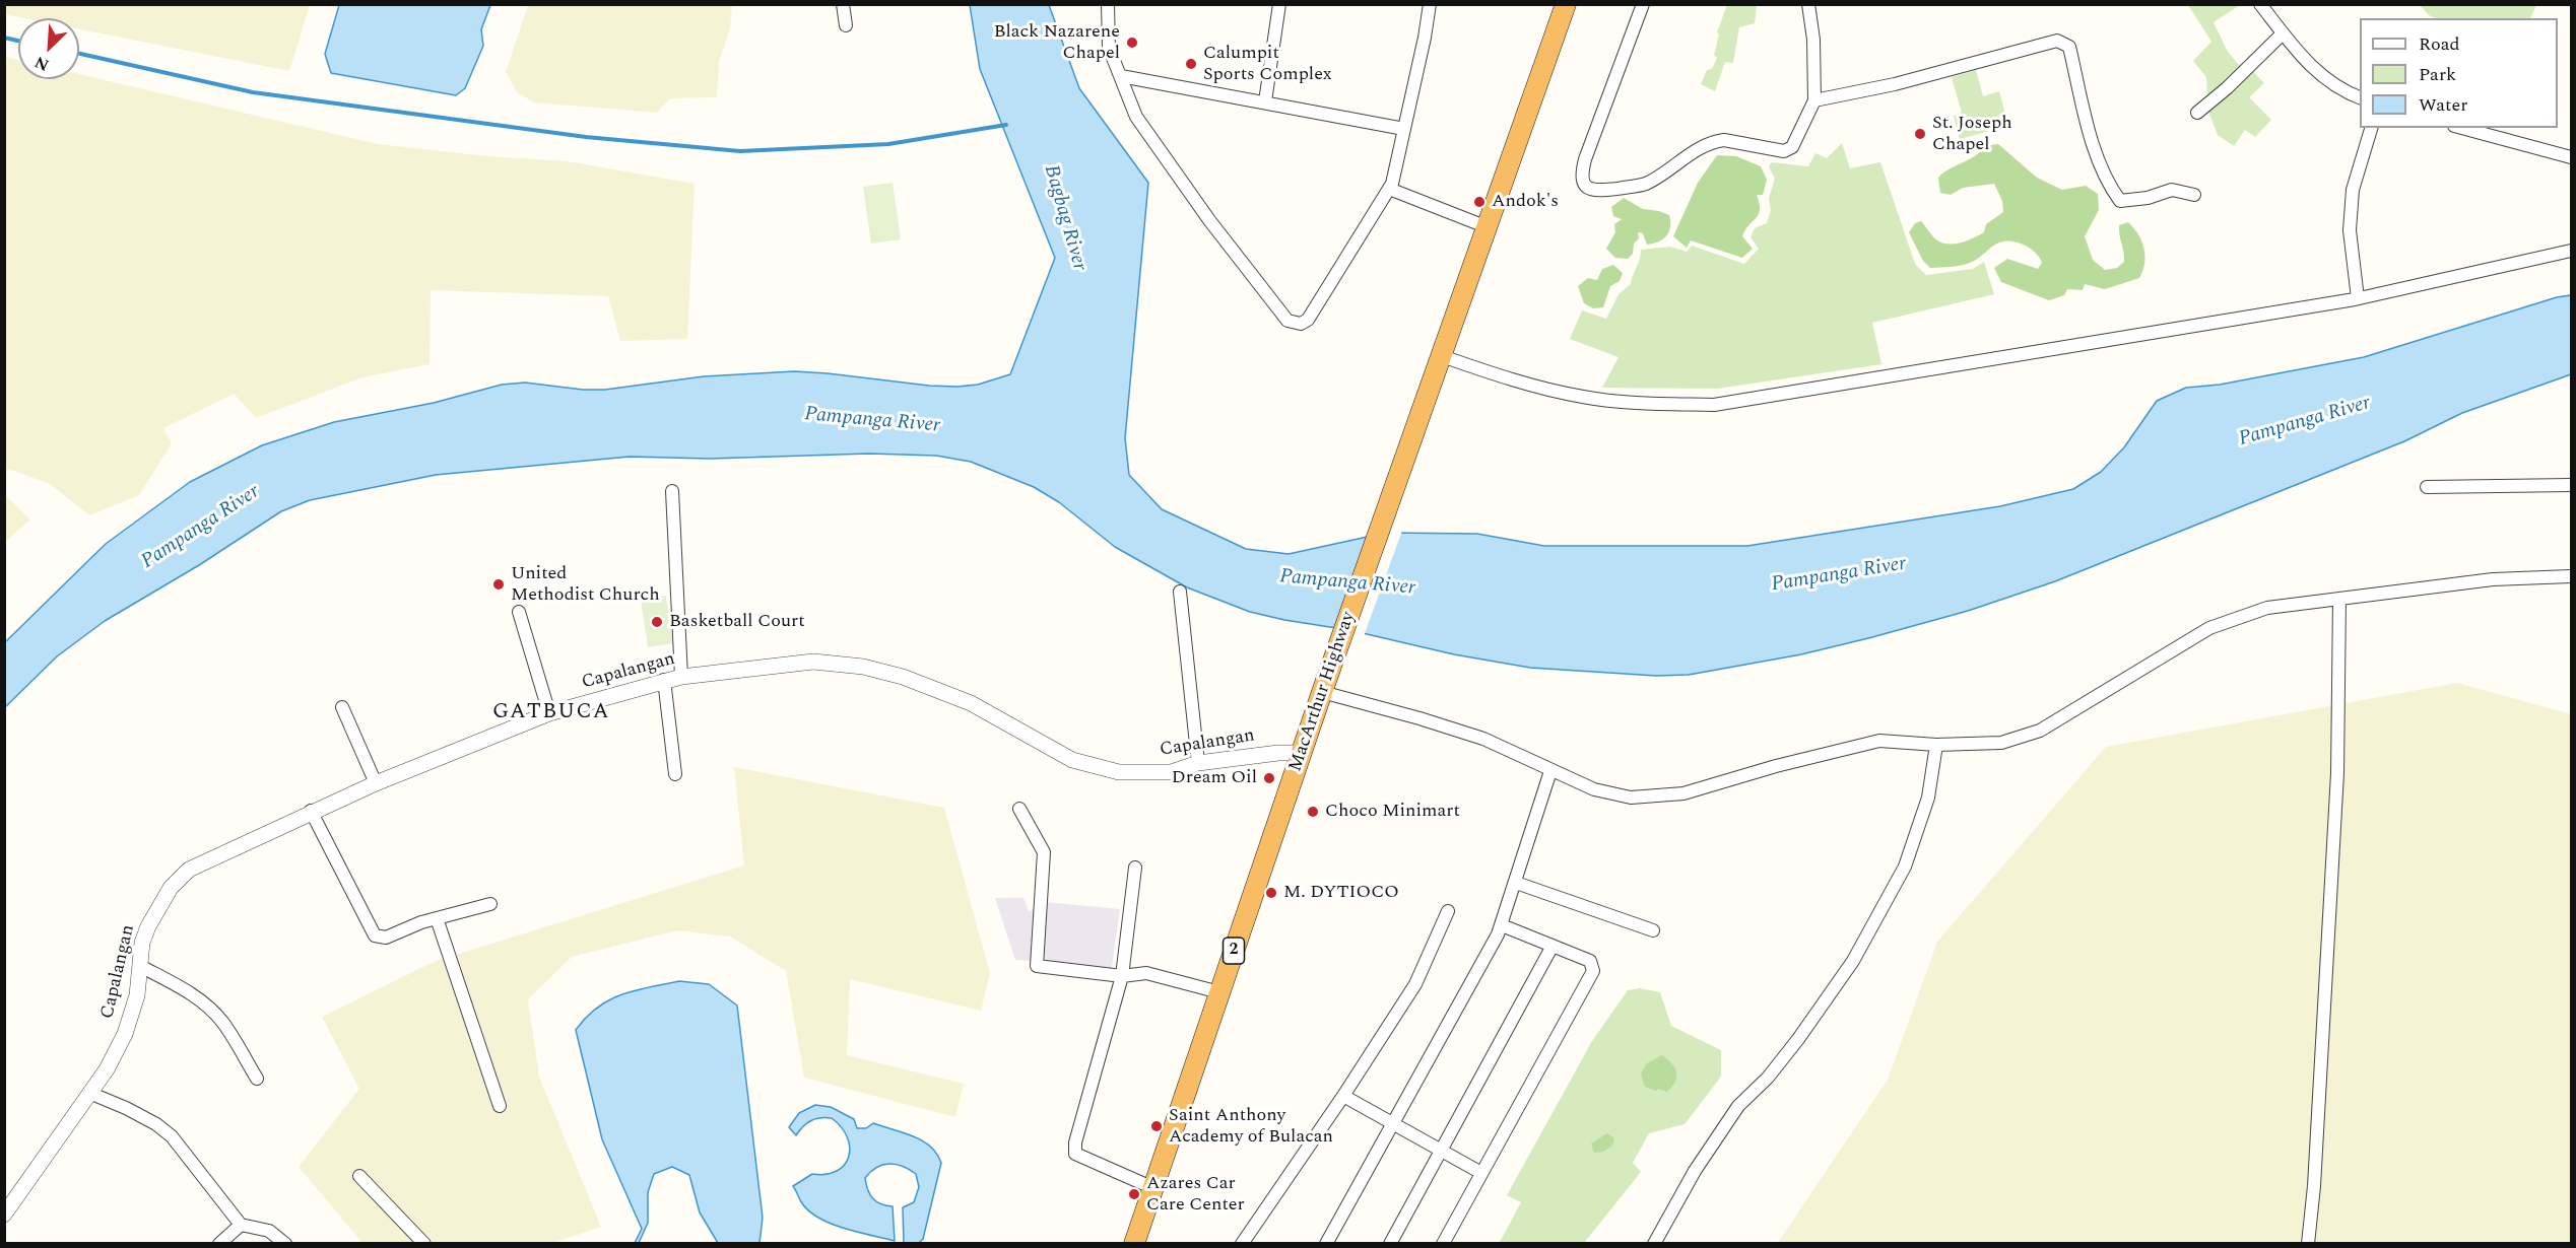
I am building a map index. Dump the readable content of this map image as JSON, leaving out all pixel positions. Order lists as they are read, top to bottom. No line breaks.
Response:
{"streets":{"highway":["MacArthur Highway","2"],"street":["Capalangan"]},"crossings":[["Capalangan","MacArthur Highway"]],"districts":["GATBUCA"],"water":["Bagbag River","Pampanga River"],"places":["Black Nazarene Chapel","Calumpit Sports Complex","St. Joseph Chapel","Andok's","United Methodist Church","Basketball Court","Dream Oil","Choco Minimart","M. DYTIOCO","Saint Anthony Academy of Bulacan","Azares Car Care Center"],"legend":["Road","Park","Water"],"north":"bottom left"}
